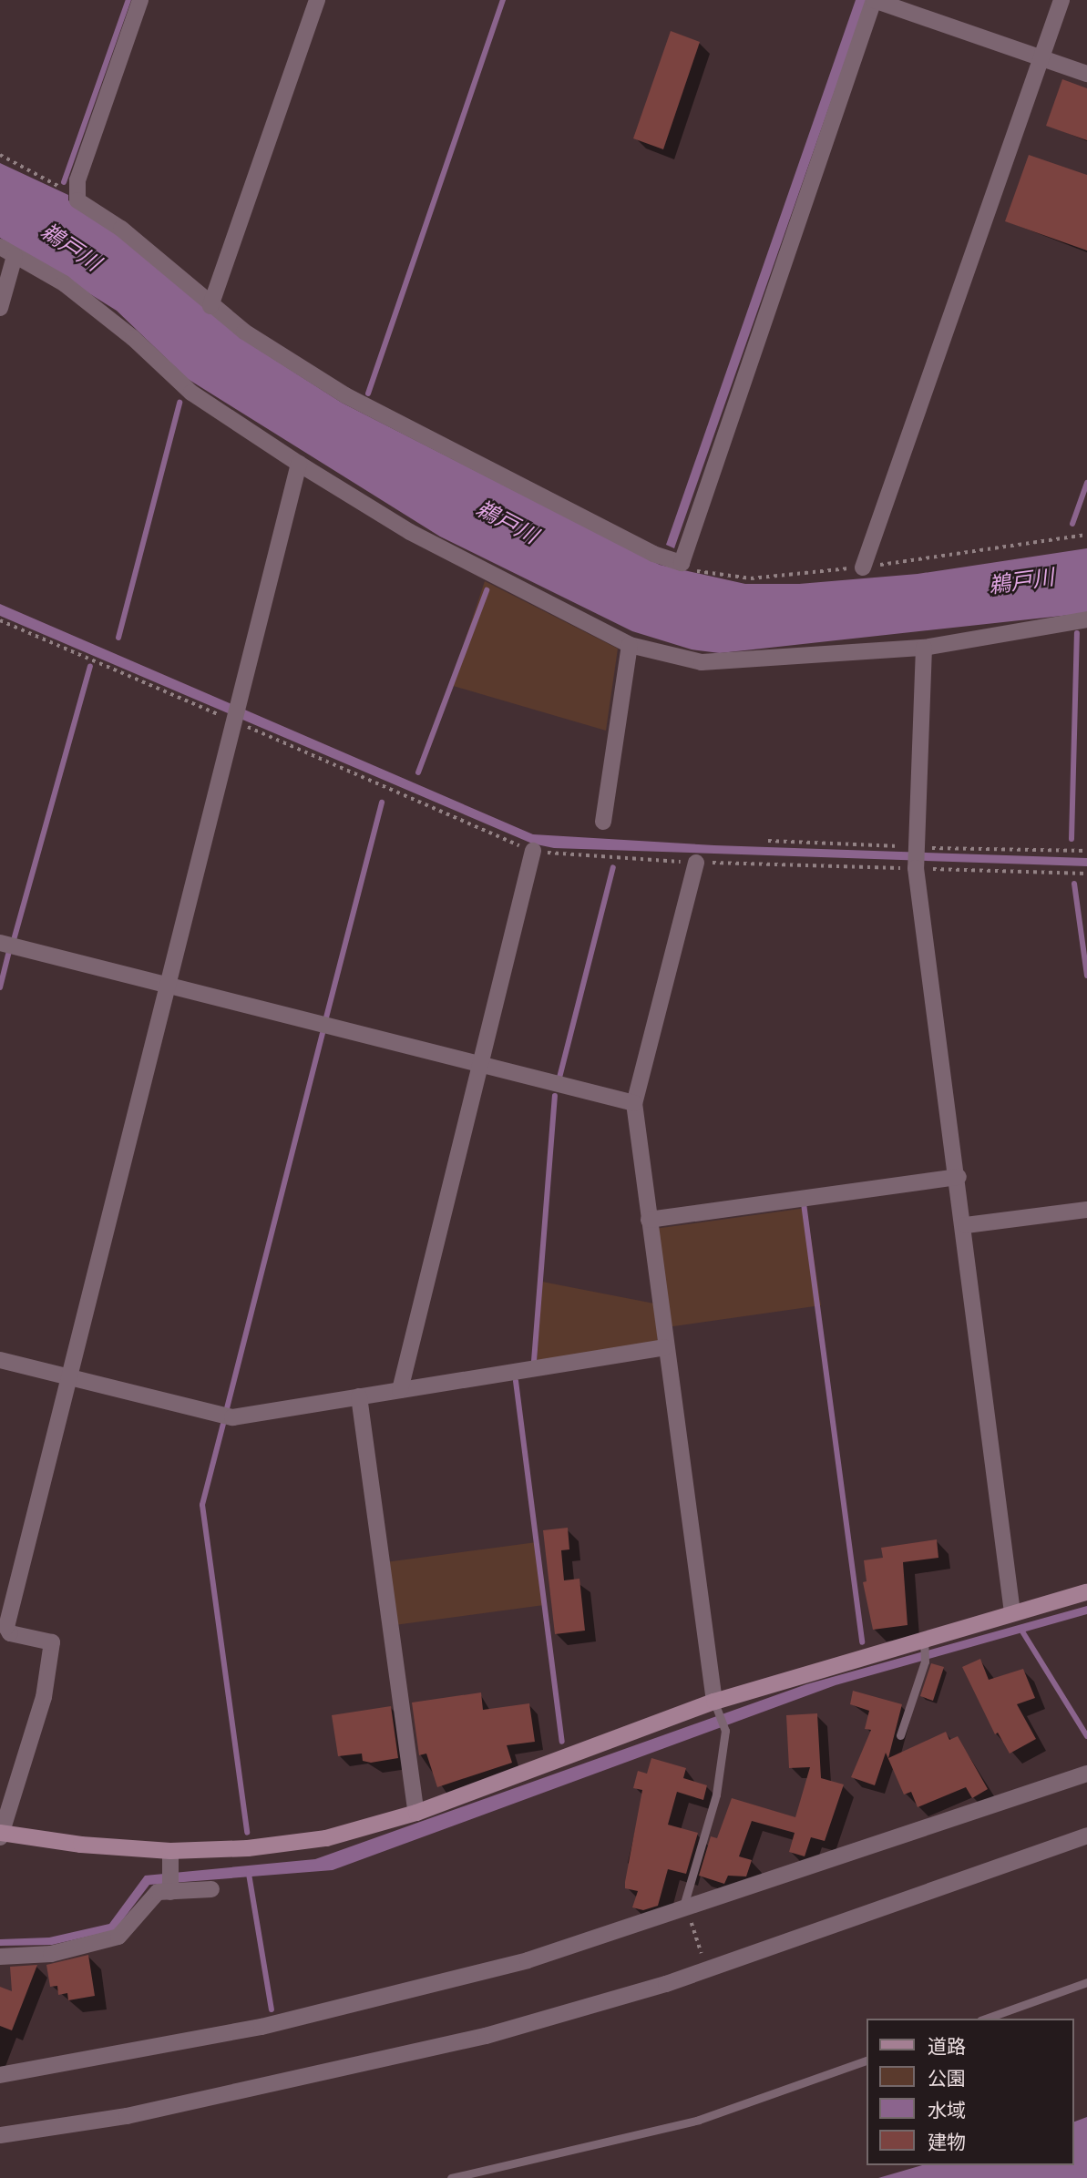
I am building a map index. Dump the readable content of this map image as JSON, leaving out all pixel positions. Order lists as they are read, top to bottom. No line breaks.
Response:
{"water":["鵜戸川"],"legend":["道路","公園","水域","建物"]}
